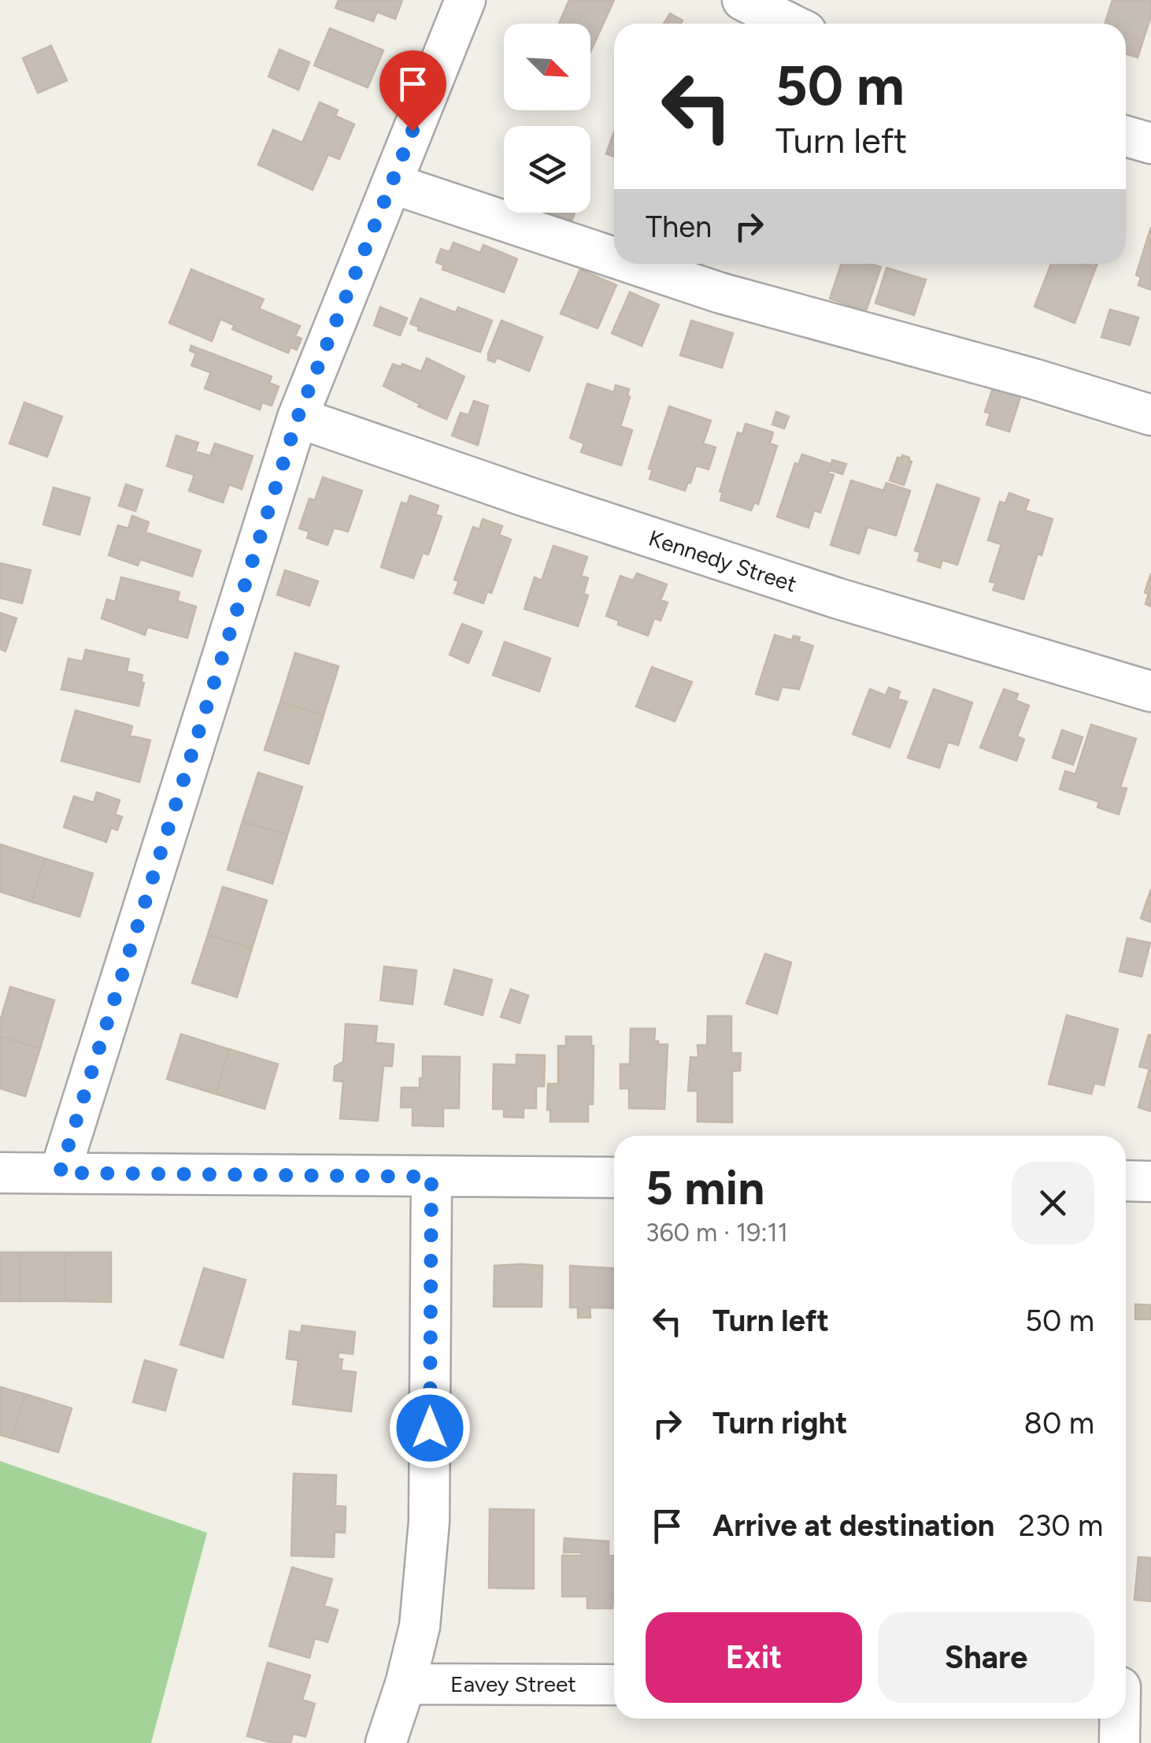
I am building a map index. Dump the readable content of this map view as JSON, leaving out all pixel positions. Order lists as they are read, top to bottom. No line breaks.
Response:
{"streets":{"street":["Kennedy Street","Eavey Street"]},"north":"bottom right","page":{"turn":["50 m","Turn left"],"then":"Then","heading":["5 min","360 m · 19:11"],"list":[{"name":"Turn left","value":"50 m"},{"name":"Turn right","value":"80 m"},{"name":"Arrive at destination","value":"230 m"}],"buttons":["Exit","Share"]}}
